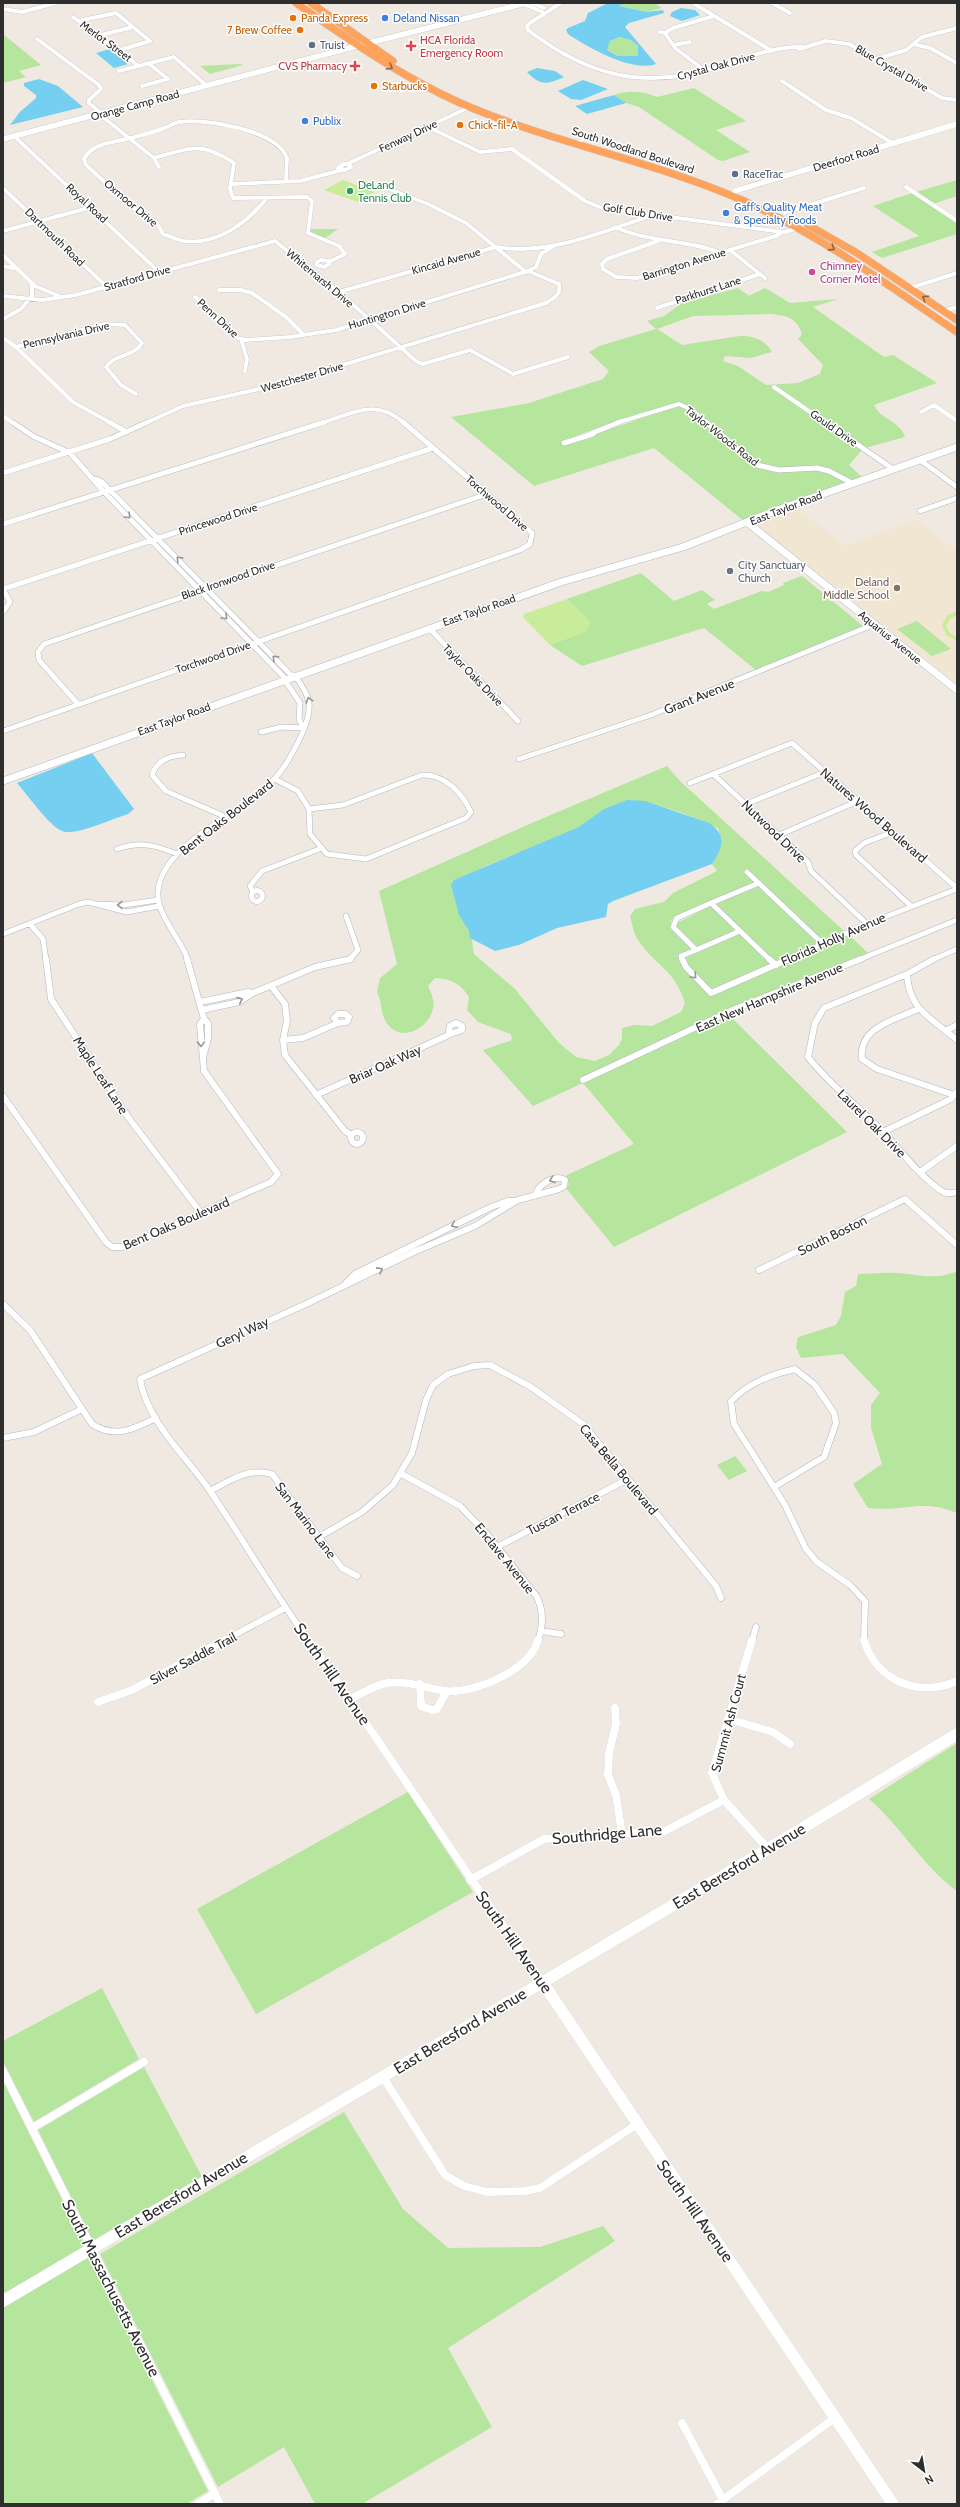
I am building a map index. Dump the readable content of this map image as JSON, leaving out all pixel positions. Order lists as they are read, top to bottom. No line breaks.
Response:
{"streets":{"highway":["South Woodland Boulevard"],"street":["Merlot Street","Crystal Oak Drive","Blue Crystal Drive","Orange Camp Road","Fenway Drive","Deerfoot Road","Royal Road","Oxmoor Drive","Golf Club Drive","Dartmouth Road","Kincaid Avenue","Barrington Avenue","Stratford Drive","Whitemarsh Drive","Parkhurst Lane","Huntington Drive","Penn Drive","Pennsylvania Drive","Westchester Drive","Gould Drive","Taylor Woods Road","Torchwood Drive","East Taylor Road","Princewood Drive","Black Ironwood Drive","Aquarius Avenue","Taylor Oaks Drive","Grant Avenue","Natures Wood Boulevard","Bent Oaks Boulevard","Nutwood Drive","Florida Holly Avenue","East New Hampshire Avenue","Briar Oak Way","Maple Leaf Lane","Laurel Oak Drive","South Boston","Geryl Way","Casa Bella Boulevard","Tuscan Terrace","San Marino Lane","Enclave Avenue","Silver Saddle Trail","South Hill Avenue","Summit Ash Court","Southridge Lane","East Beresford Avenue","South Massachusetts Avenue"]},"crossings":[["Crystal Oak Drive","Blue Crystal Drive"],["Orange Camp Road","South Woodland Boulevard"],["Orange Camp Road","Royal Road"],["Fenway Drive","South Woodland Boulevard"],["Fenway Drive","Golf Club Drive"],["South Woodland Boulevard","Deerfoot Road"],["South Woodland Boulevard","Golf Club Drive"],["Royal Road","Stratford Drive"],["Golf Club Drive","Barrington Avenue"],["Dartmouth Road","Stratford Drive"],["Kincaid Avenue","Whitemarsh Drive"],["Stratford Drive","Whitemarsh Drive"],["Whitemarsh Drive","Huntington Drive"],["Whitemarsh Drive","Westchester Drive"],["Huntington Drive","Penn Drive"],["Huntington Drive","Westchester Drive"],["Gould Drive","East Taylor Road"],["Taylor Woods Road","East Taylor Road"],["Torchwood Drive","Princewood Drive"],["Torchwood Drive","Black Ironwood Drive"],["East Taylor Road","Aquarius Avenue"],["East Taylor Road","Taylor Oaks Drive"],["East Taylor Road","Bent Oaks Boulevard"],["Aquarius Avenue","Grant Avenue"],["Natures Wood Boulevard","Nutwood Drive"],["Natures Wood Boulevard","Florida Holly Avenue"],["Bent Oaks Boulevard","Maple Leaf Lane"],["Nutwood Drive","Florida Holly Avenue"],["Geryl Way","South Hill Avenue"],["Casa Bella Boulevard","Tuscan Terrace"],["Casa Bella Boulevard","San Marino Lane"],["Casa Bella Boulevard","Enclave Avenue"],["Tuscan Terrace","Enclave Avenue"],["San Marino Lane","South Hill Avenue"],["Enclave Avenue","South Hill Avenue"],["Silver Saddle Trail","South Hill Avenue"],["South Hill Avenue","Southridge Lane"],["South Hill Avenue","East Beresford Avenue"],["Summit Ash Court","Southridge Lane"],["Summit Ash Court","East Beresford Avenue"],["East Beresford Avenue","South Massachusetts Avenue"]],"places":{"other":["Panda Express","Deland Nissan","7 Brew Coffee","Truist","Starbucks","Publix","Chick-fil-A","RaceTrac","DeLand Tennis Club","Gaff's Quality Meat & Specialty Foods","Chimney Corner Motel","City Sanctuary Church","Deland Middle School"],"health":["HCA Florida Emergency Room","CVS Pharmacy"]},"north":"bottom right"}
